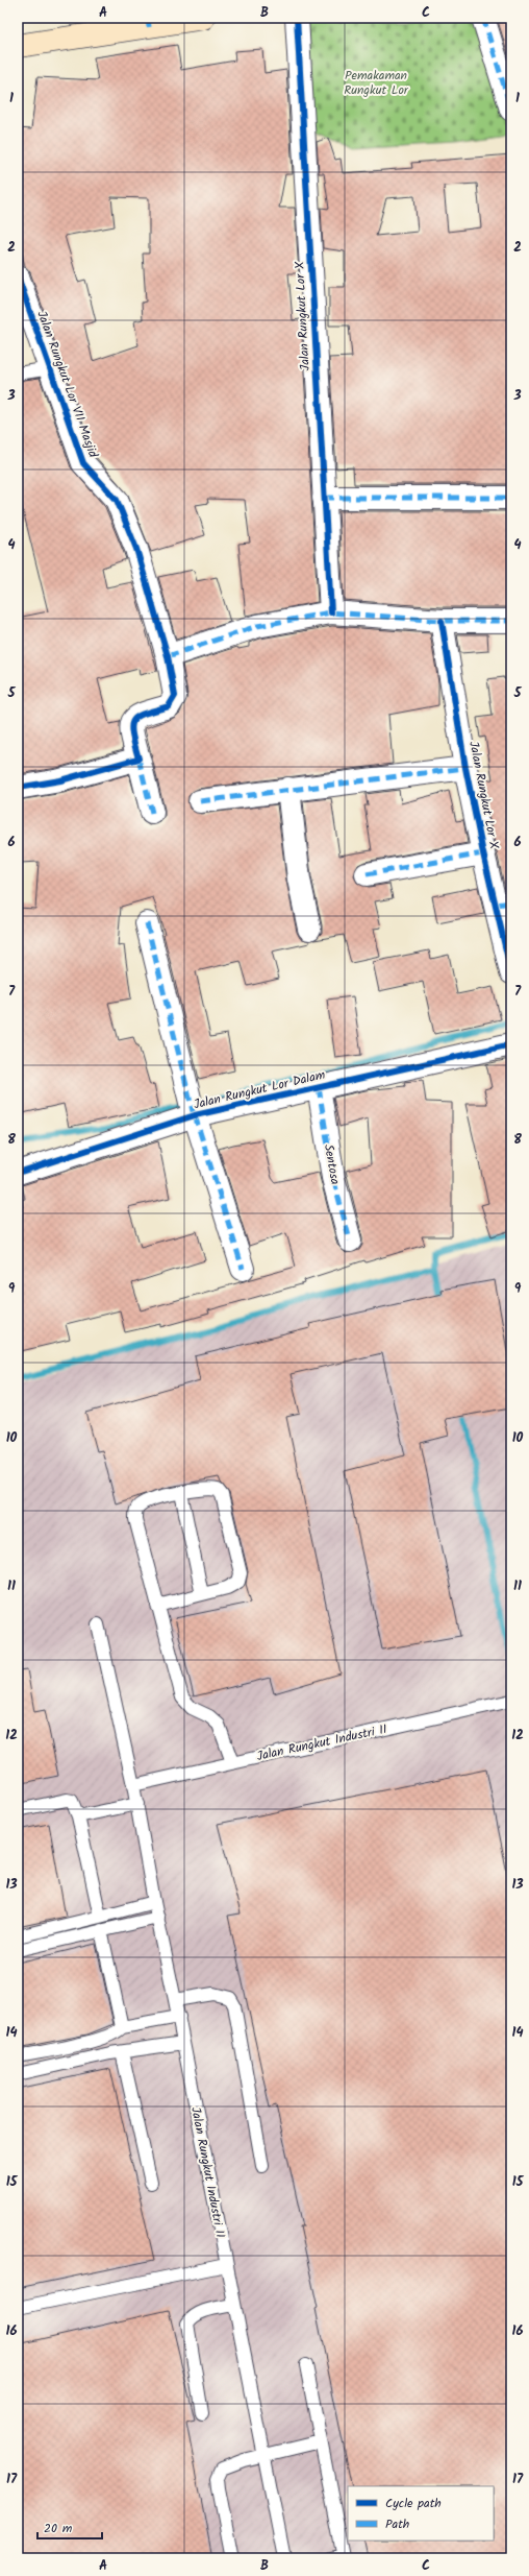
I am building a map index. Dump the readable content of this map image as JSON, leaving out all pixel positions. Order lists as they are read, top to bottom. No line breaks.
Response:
{"streets":{"street":["Jalan Rungkut Lor X","Jalan Rungkut Lor VII Masjid","Jalan Rungkut Lor Dalam","Sentosa"],"lane":["Jalan Rungkut Industri II"]},"crossings":[["Jalan Rungkut Lor Dalam","Sentosa"]],"parks":["Pemakaman Rungkut Lor"],"legend":["Cycle path","Path"],"scale_bar":"20 m","grid":{"columns":["A","B","C"],"rows":["1","2","3","4","5","6","7","8","9","10","11","12","13","14","15","16","17"]}}
